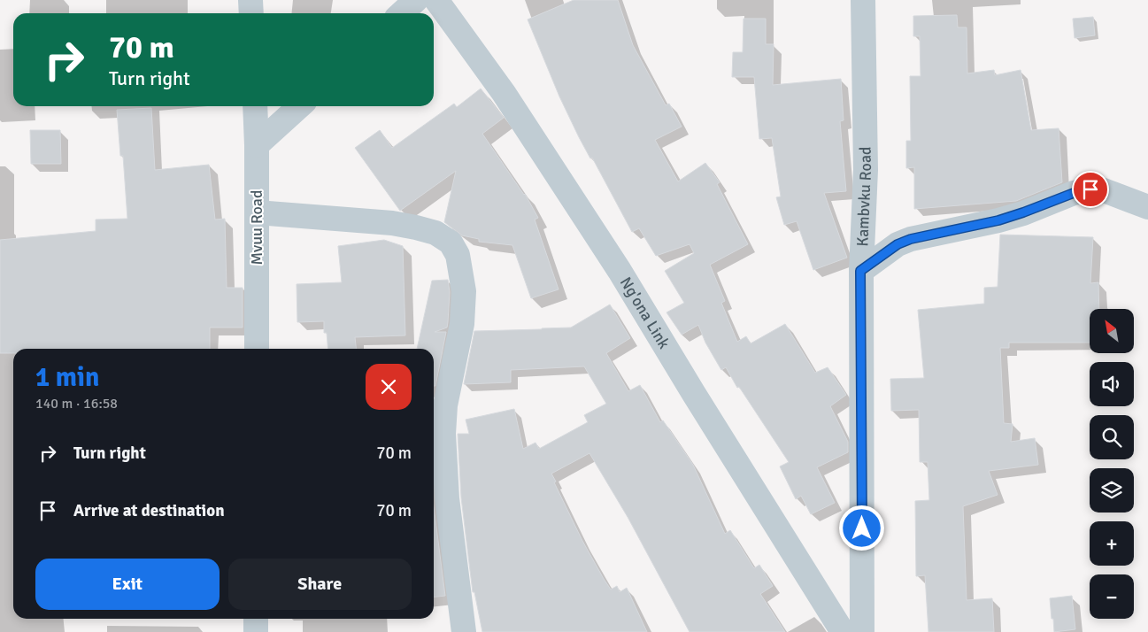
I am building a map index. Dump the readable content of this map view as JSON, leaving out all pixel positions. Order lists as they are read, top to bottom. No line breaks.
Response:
{"streets":{"street":["Kambvku Road","Mvuu Road","Ng'ona Link"]},"north":"top left","page":{"turn":["70 m","Turn right"],"map_buttons":["+","−"],"heading":["1 min","140 m · 16:58"],"list":[{"name":"Turn right","value":"70 m"},{"name":"Arrive at destination","value":"70 m"}],"buttons":["Exit","Share"]}}
